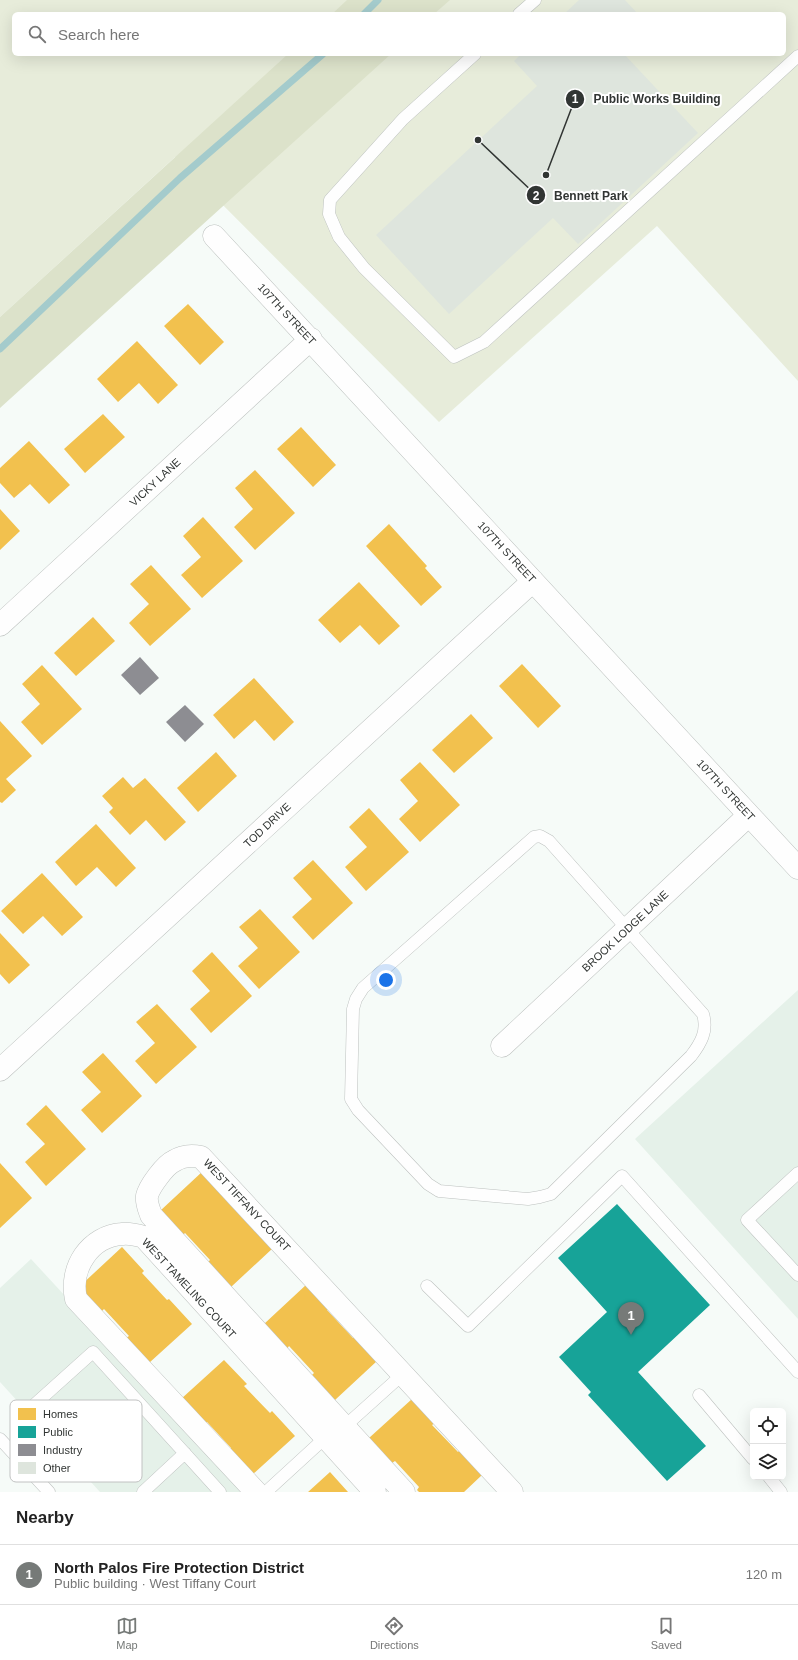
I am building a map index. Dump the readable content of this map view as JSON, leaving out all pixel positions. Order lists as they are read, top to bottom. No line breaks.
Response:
{"streets":{"street":["107TH STREET","VICKY LANE","TOD DRIVE","BROOK LODGE LANE","WEST TIFFANY COURT","WEST TAMELING COURT"]},"crossings":[["107TH STREET","VICKY LANE"],["107TH STREET","TOD DRIVE"],["107TH STREET","BROOK LODGE LANE"],["WEST TIFFANY COURT","WEST TAMELING COURT"]],"places":["Bennett Park","Public Works Building"],"legend":["Homes","Public","Industry","Other"],"page":{"search":"Search here","pins":"1","heading":"Nearby","list":[{"mark":"1","name":"North Palos Fire Protection District","note":"Public building · West Tiffany Court","value":"120 m"}],"nav":["Map","Directions","Saved"]}}
